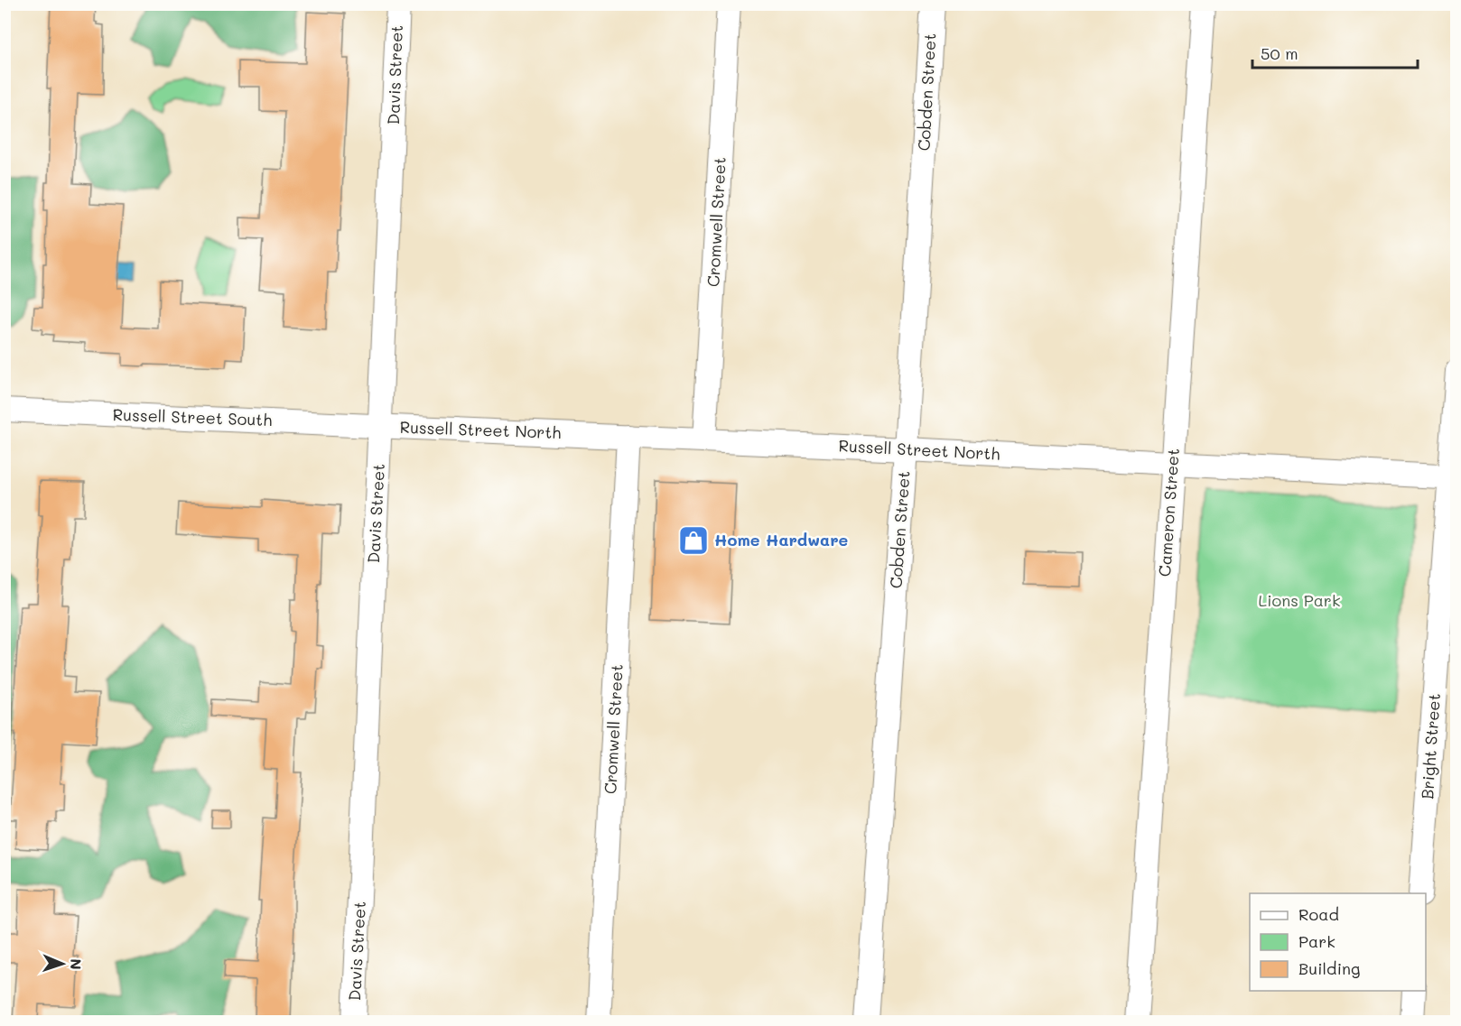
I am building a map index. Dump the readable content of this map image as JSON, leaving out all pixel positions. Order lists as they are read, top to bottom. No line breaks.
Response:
{"streets":{"street":["Davis Street","Cobden Street","Cromwell Street","Russell Street South","Russell Street North","Cameron Street","Bright Street"]},"crossings":[["Davis Street","Russell Street South"],["Davis Street","Russell Street North"],["Cobden Street","Russell Street North"],["Cromwell Street","Russell Street North"],["Russell Street South","Russell Street North"],["Russell Street North","Cameron Street"],["Russell Street North","Bright Street"]],"parks":["Lions Park"],"places":{"shop":["Home Hardware"]},"legend":["Road","Park","Building"],"scale_bar":"50 m","north":"right"}
